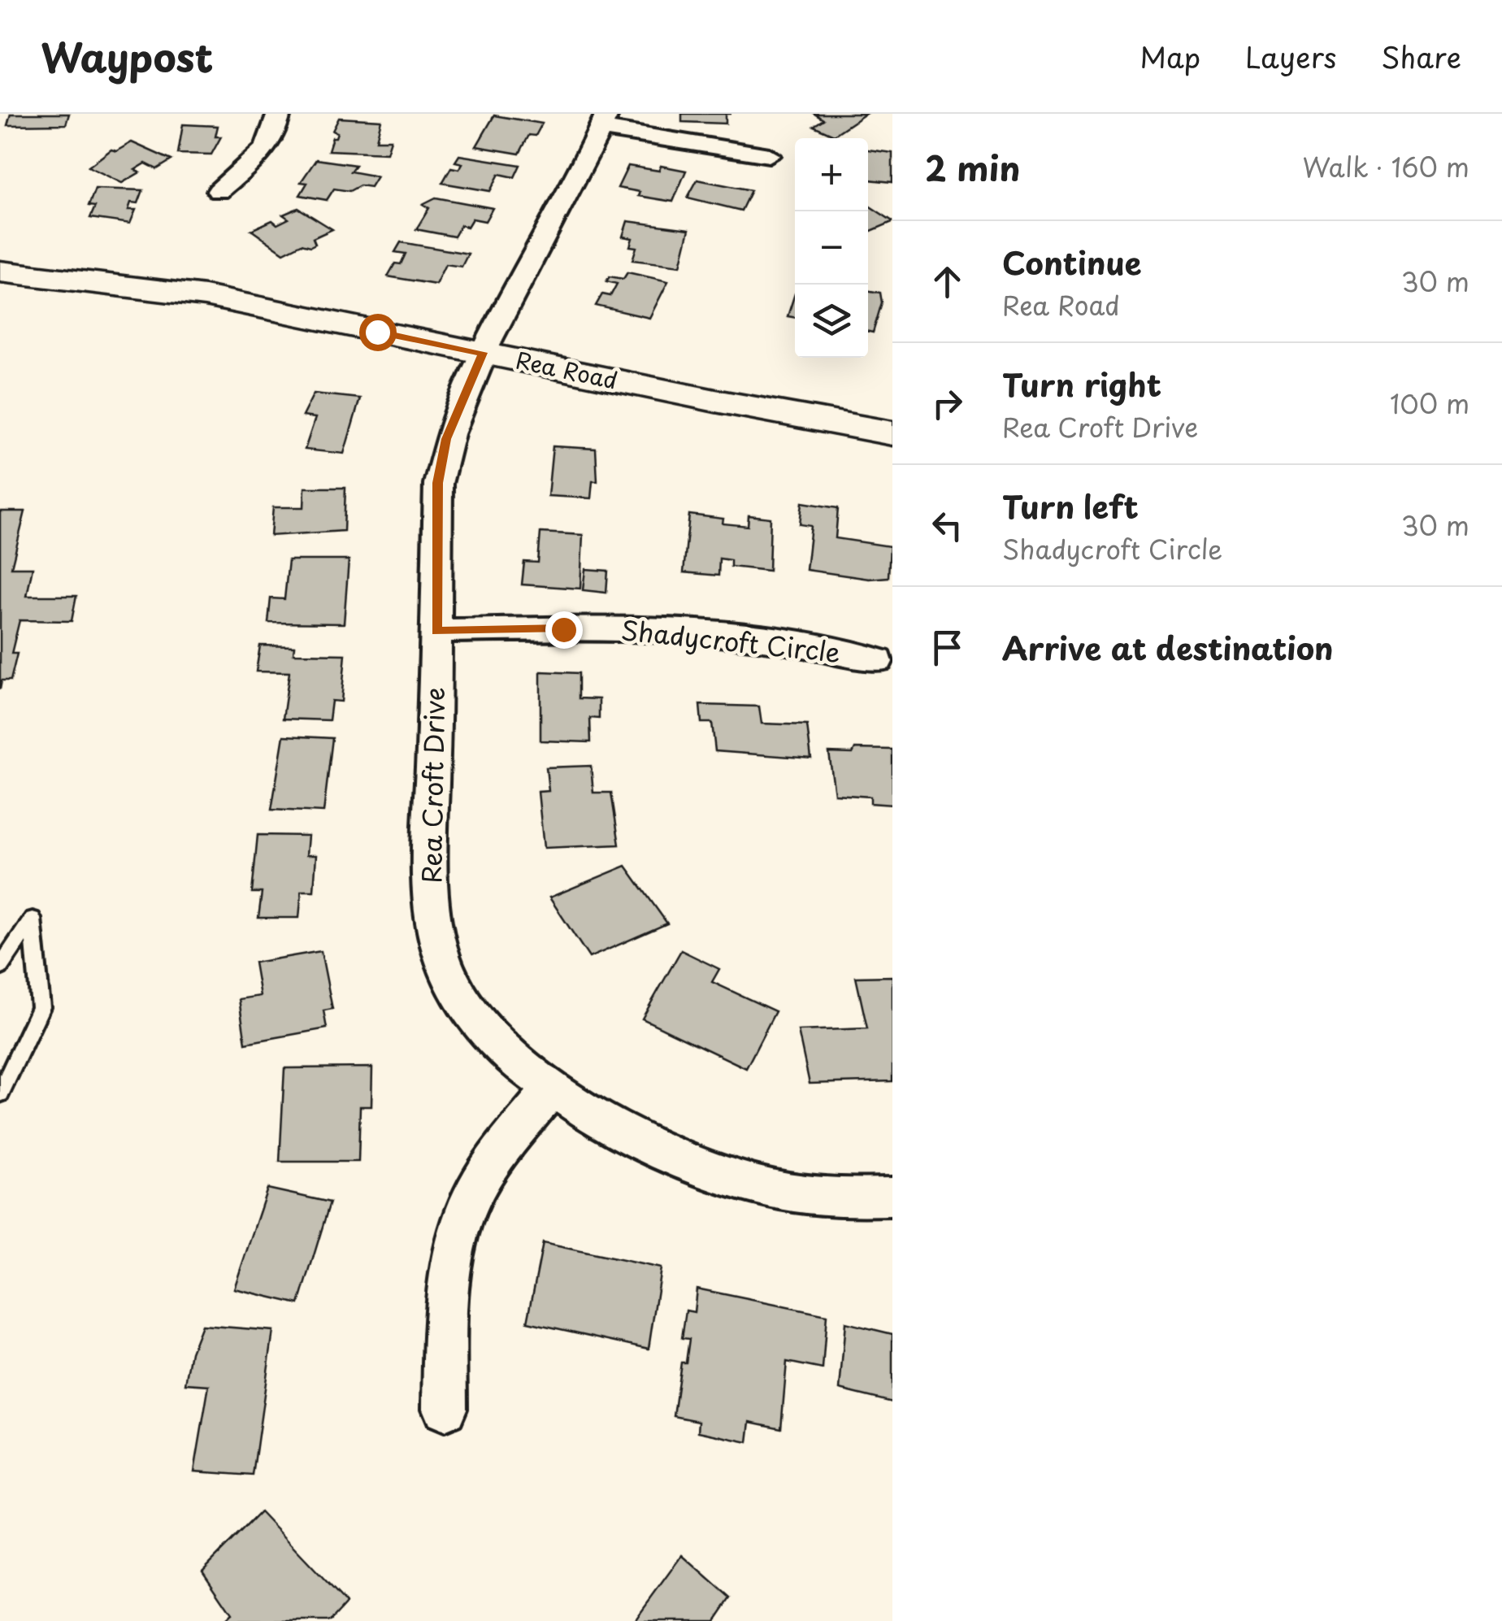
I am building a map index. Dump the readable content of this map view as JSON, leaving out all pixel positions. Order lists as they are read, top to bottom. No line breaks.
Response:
{"streets":{"main road":["Rea Road"],"street":["Shadycroft Circle","Rea Croft Drive"]},"crossings":[["Rea Road","Rea Croft Drive"],["Shadycroft Circle","Rea Croft Drive"]],"page":{"header":"Waypost","nav":["Map","Layers","Share"],"heading":["2 min","Walk · 160 m"],"map_buttons":["+","−"],"list":[["Continue","Rea Road","30 m"],["Turn right","Rea Croft Drive","100 m"],["Turn left","Shadycroft Circle","30 m"],"Arrive at destination"]}}
